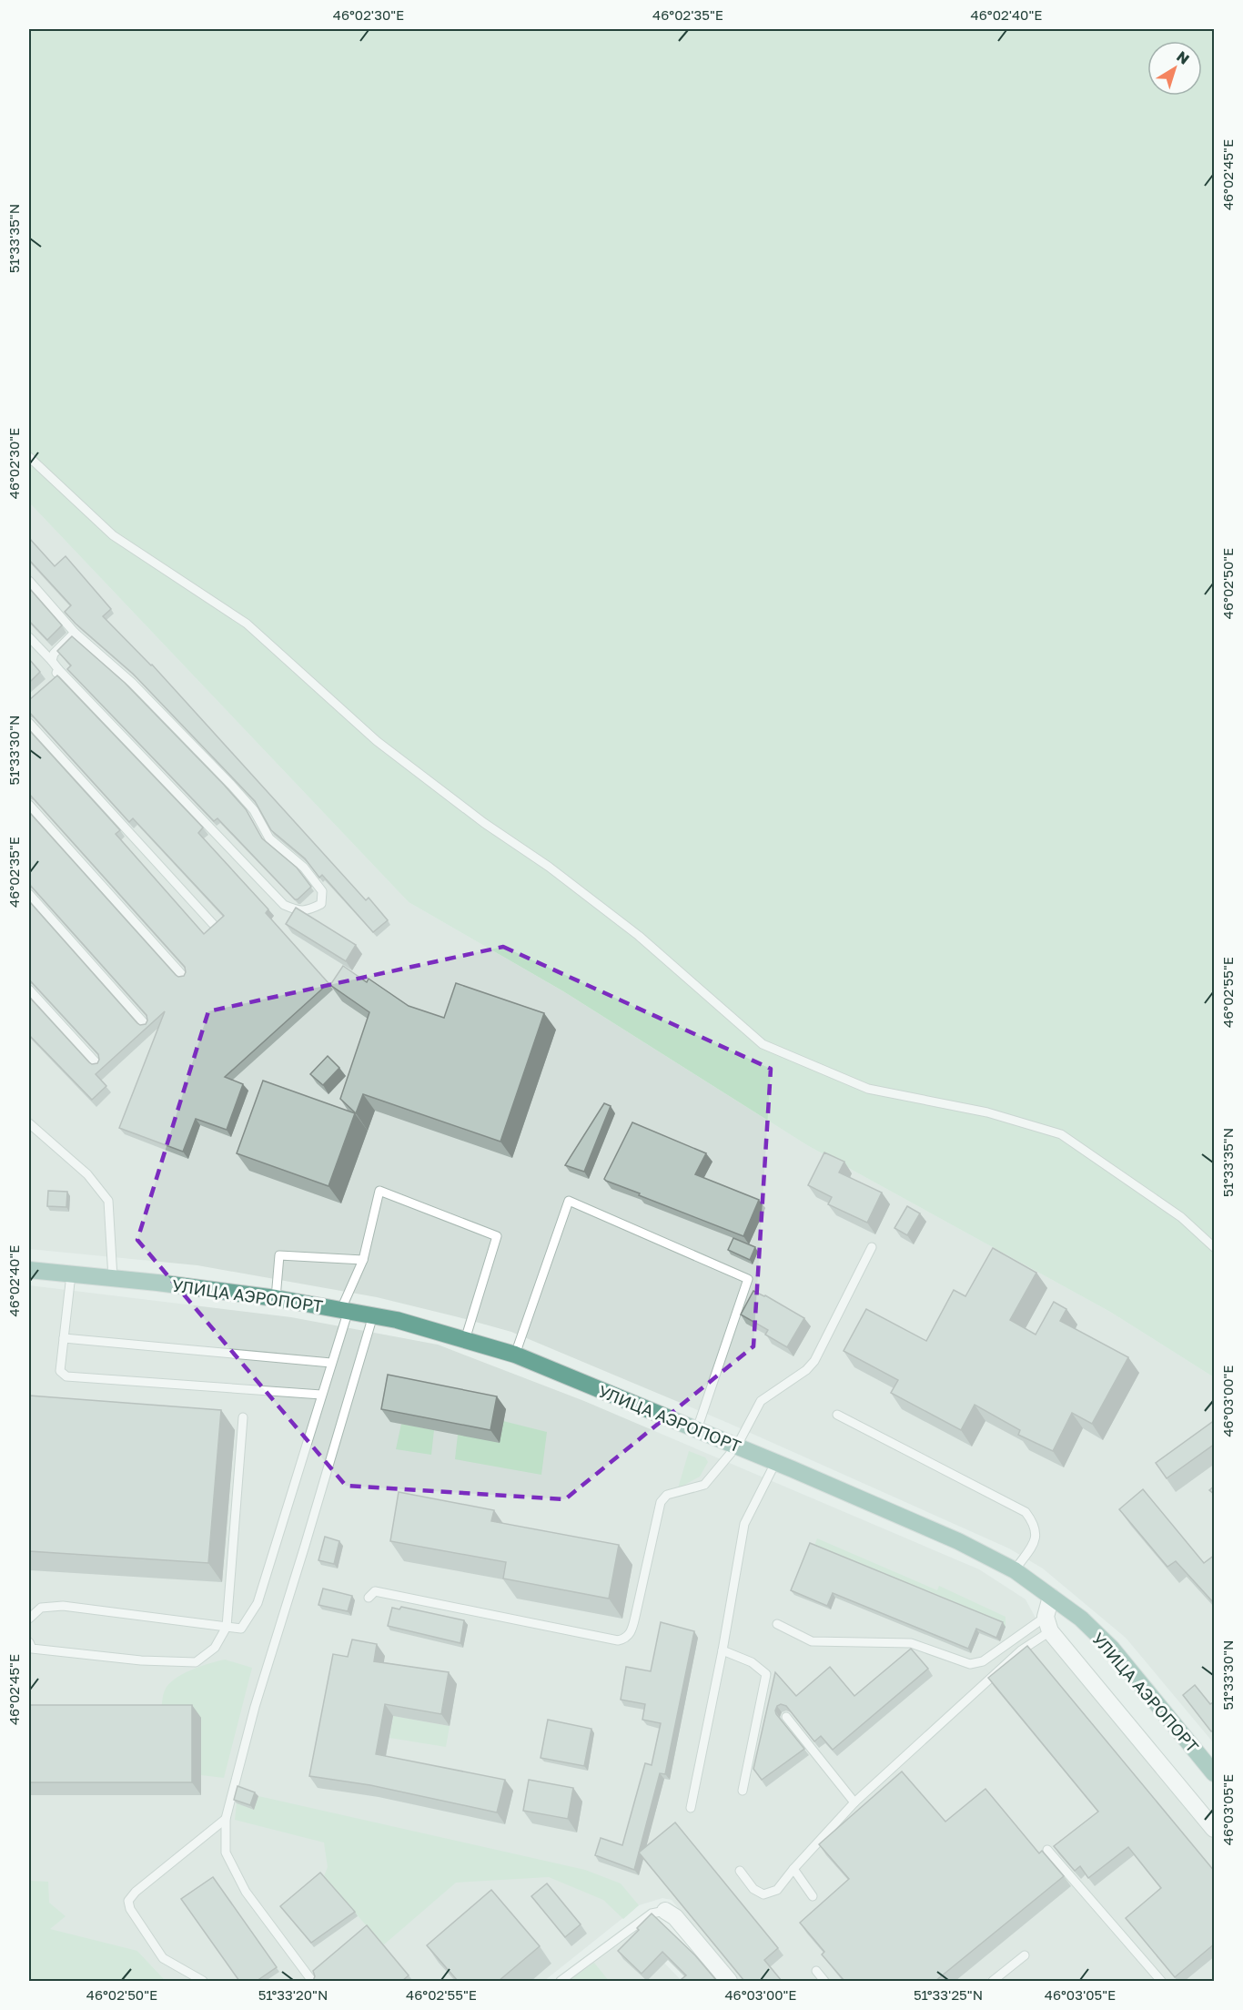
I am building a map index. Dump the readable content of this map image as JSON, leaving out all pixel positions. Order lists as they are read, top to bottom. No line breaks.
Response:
{"streets":{"main road":["УЛИЦА АЭРОПОРТ"]},"north":"top right","coordinates":["46°02'30\"E","46°02'35\"E","46°02'40\"E","46°02'45\"E","51°33'35\"N","46°02'50\"E","51°33'30\"N","46°02'55\"E","46°03'00\"E","46°03'05\"E","51°33'20\"N","51°33'25\"N"]}
